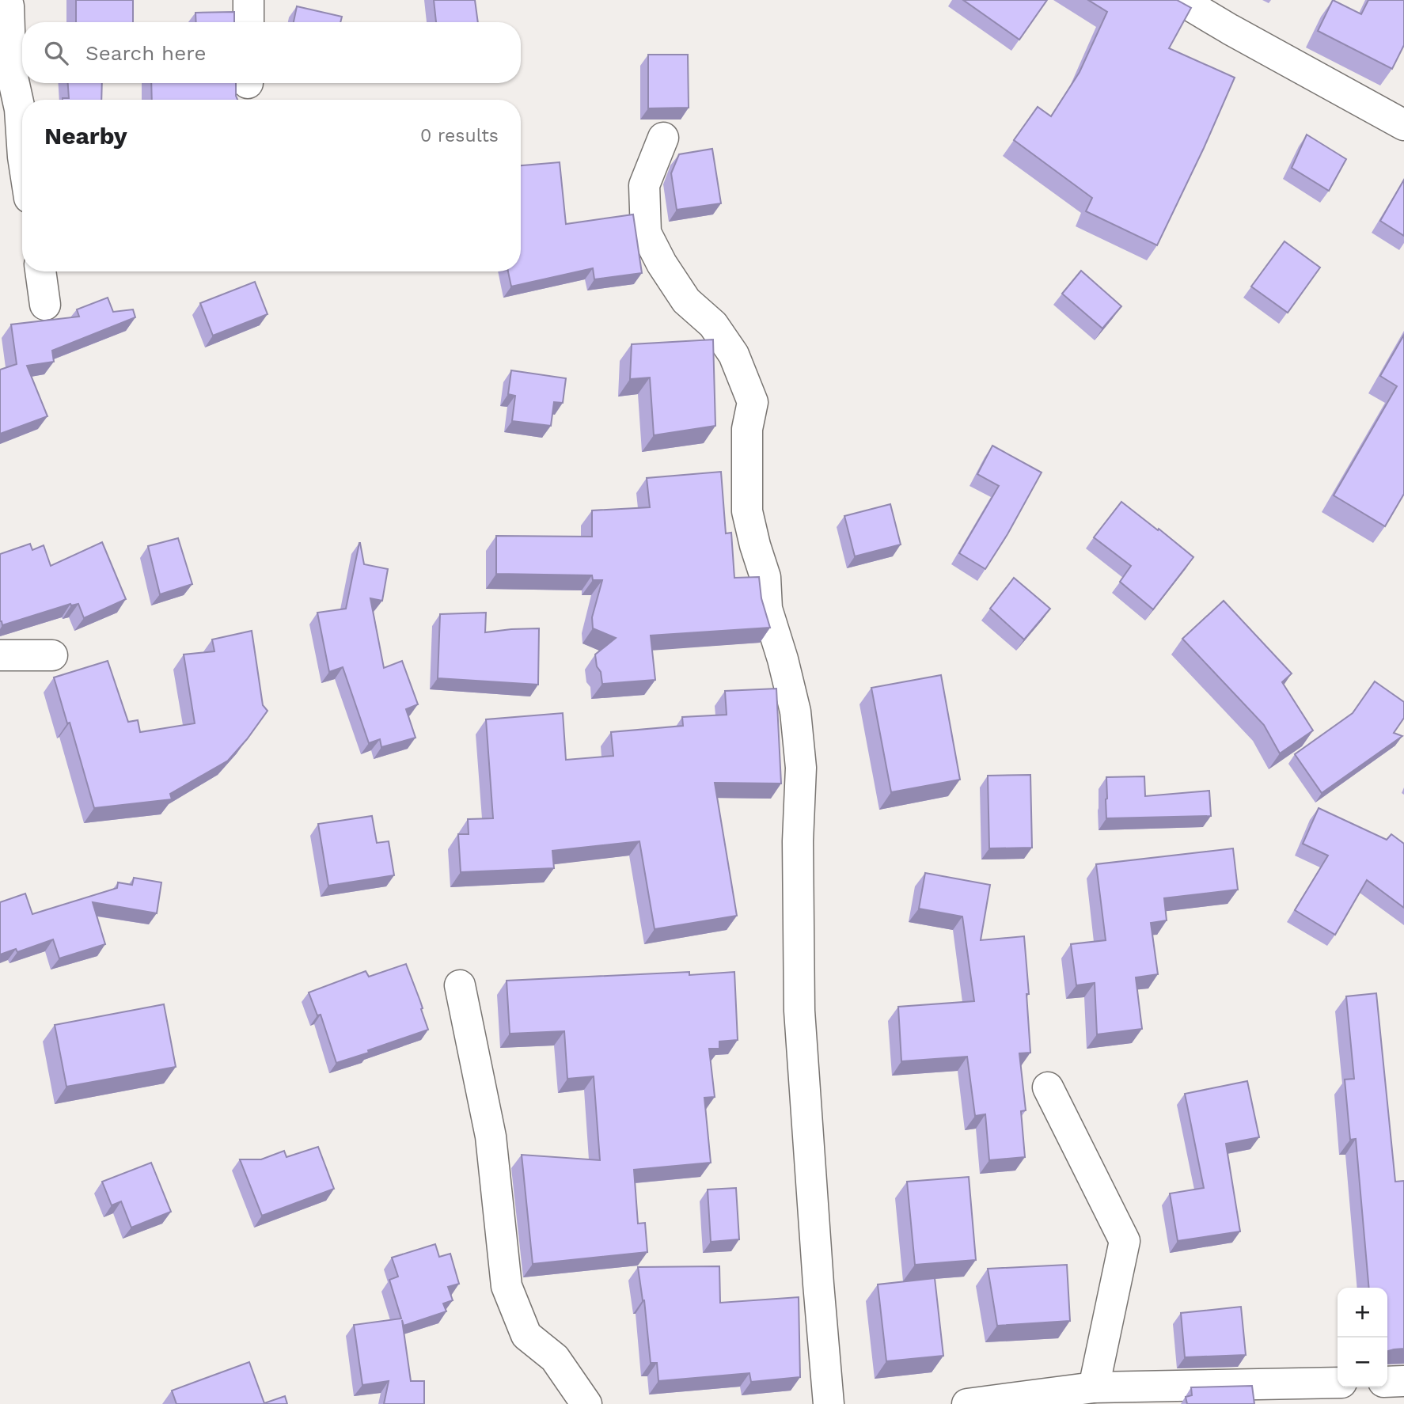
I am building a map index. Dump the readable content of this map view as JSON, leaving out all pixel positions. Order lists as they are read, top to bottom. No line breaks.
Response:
{"page":{"search":"Search here","heading":["Nearby","0 results"],"map_buttons":["+","−"]}}
